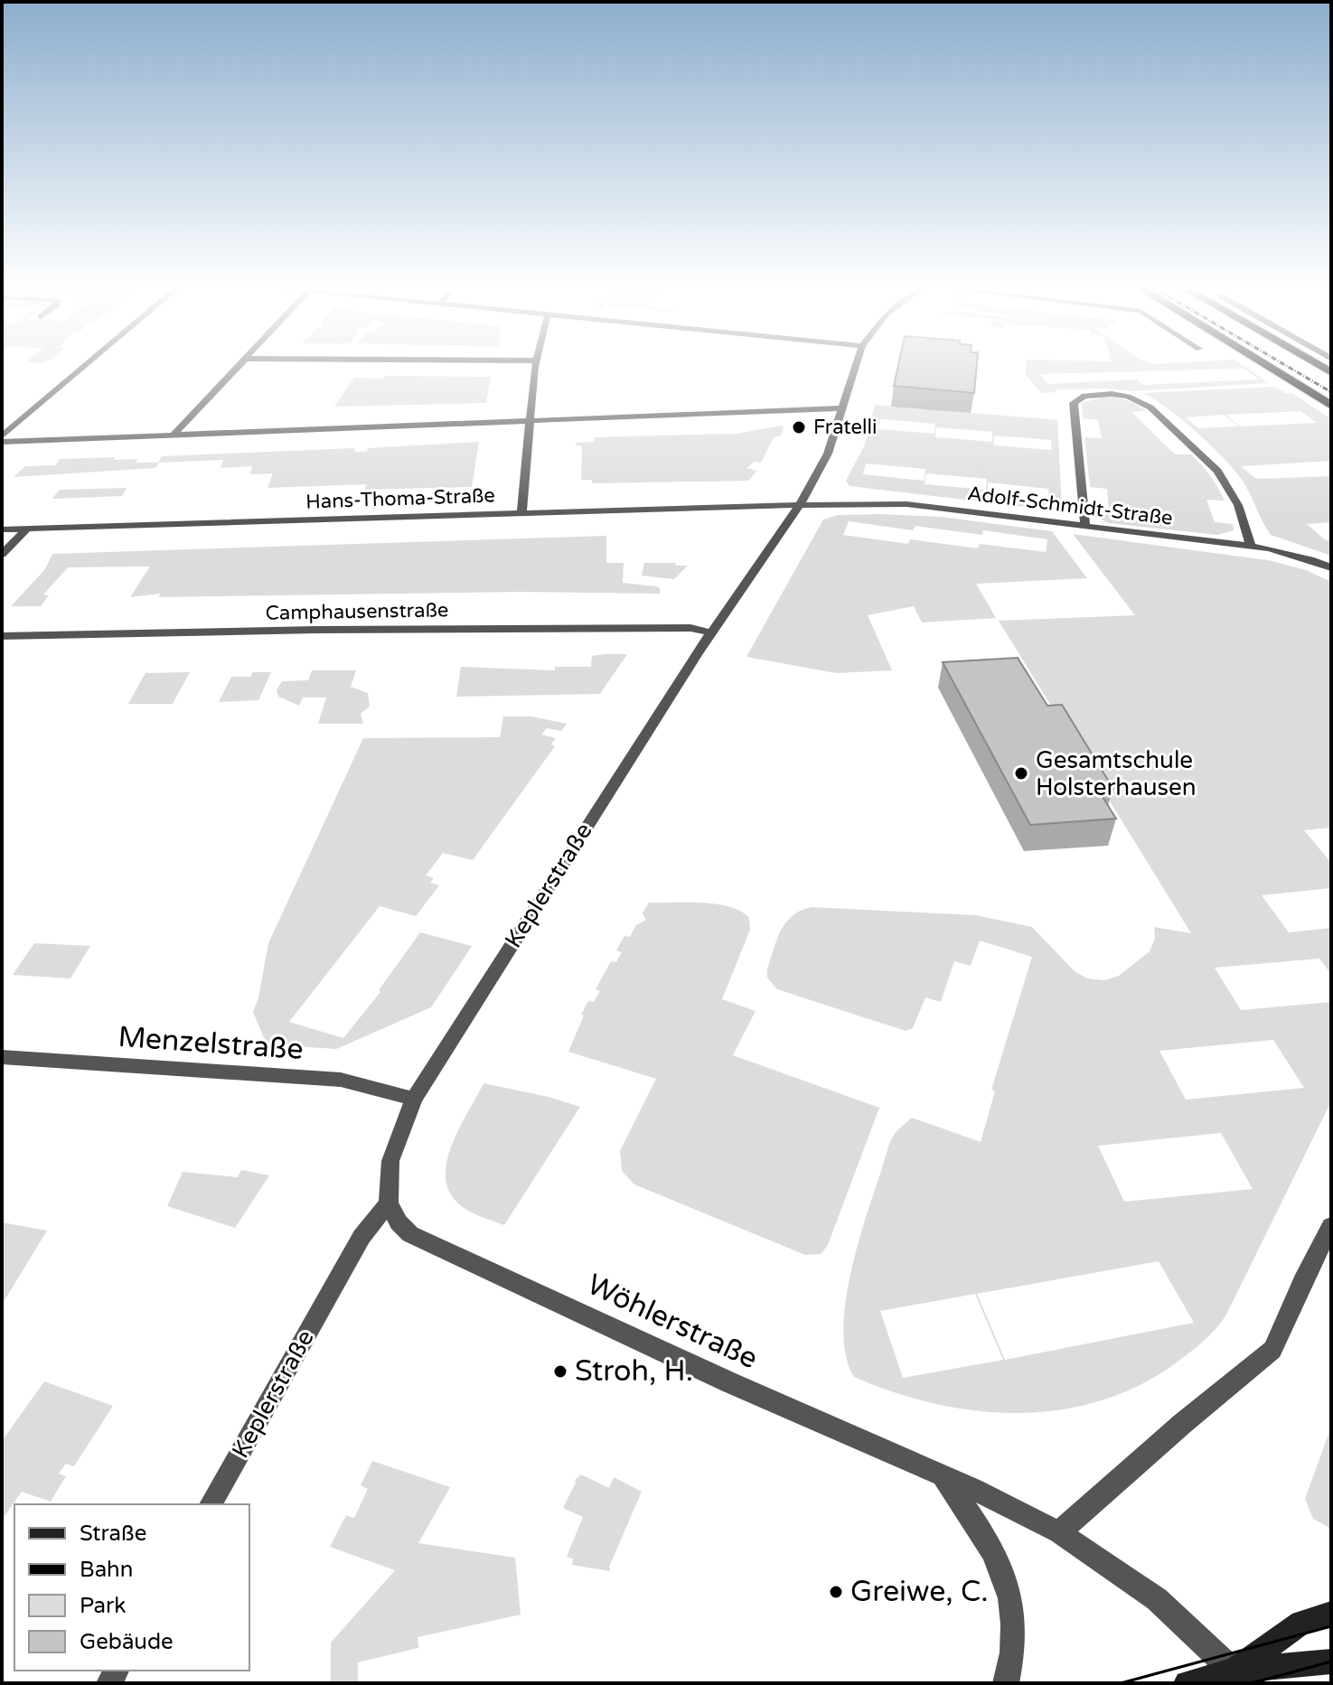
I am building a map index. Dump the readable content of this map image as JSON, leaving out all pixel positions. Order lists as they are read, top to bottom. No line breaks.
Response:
{"streets":{"street":["Hans-Thoma-Straße","Adolf-Schmidt-Straße","Camphausenstraße","Keplerstraße","Menzelstraße","Wöhlerstraße"]},"crossings":[["Hans-Thoma-Straße","Adolf-Schmidt-Straße"],["Hans-Thoma-Straße","Keplerstraße"],["Adolf-Schmidt-Straße","Keplerstraße"],["Camphausenstraße","Keplerstraße"],["Keplerstraße","Menzelstraße"],["Keplerstraße","Wöhlerstraße"]],"places":["Fratelli","Gesamtschule Holsterhausen","Stroh, H.","Greiwe, C."],"legend":["Straße","Bahn","Park","Gebäude"]}
